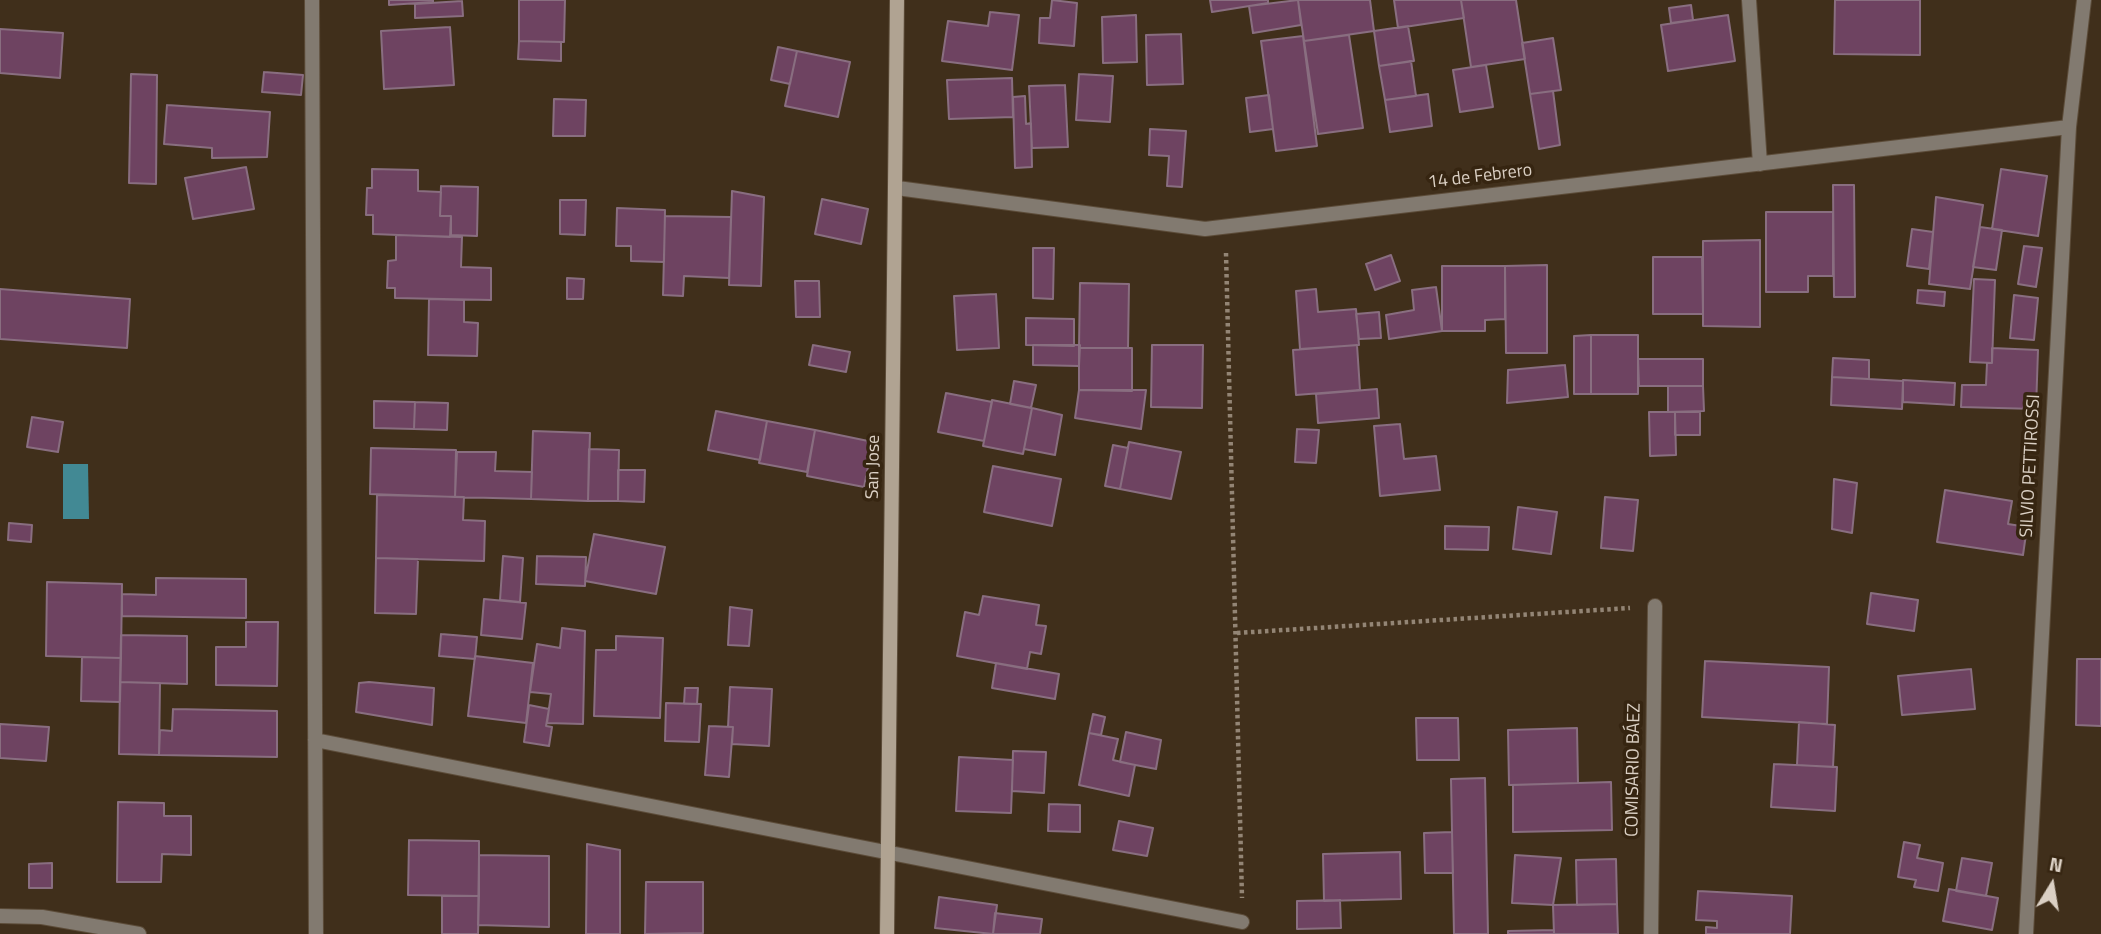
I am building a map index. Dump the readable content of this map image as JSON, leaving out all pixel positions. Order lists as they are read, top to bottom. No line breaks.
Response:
{"streets":{"street":["14 de Febrero","SILVIO PETTIROSSI","San Jose","COMISARIO BÁEZ"]},"crossings":[["14 de Febrero","SILVIO PETTIROSSI"],["14 de Febrero","San Jose"]],"north":"top"}
